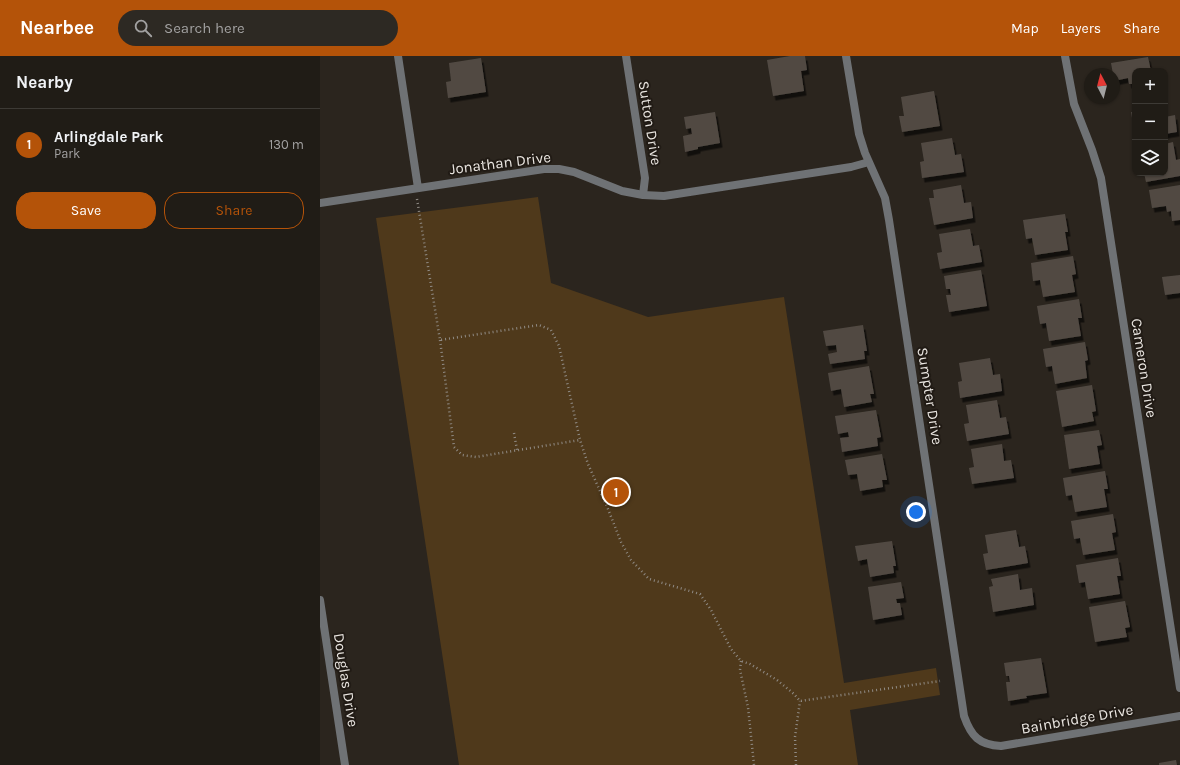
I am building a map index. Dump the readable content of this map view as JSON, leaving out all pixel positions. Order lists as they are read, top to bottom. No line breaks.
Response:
{"streets":{"street":["Sutton Drive","Jonathan Drive","Cameron Drive","Sumpter Drive","Douglas Drive","Bainbridge Drive"]},"crossings":[["Sutton Drive","Jonathan Drive"],["Jonathan Drive","Sumpter Drive"],["Sumpter Drive","Bainbridge Drive"]],"north":"top","page":{"header":"Nearbee","search":"Search here","nav":["Map","Layers","Share"],"heading":"Nearby","map_buttons":["+","−"],"list":[{"mark":"1","name":"Arlingdale Park","note":"Park","value":"130 m"}],"buttons":["Save","Share"],"pins":"1"}}
